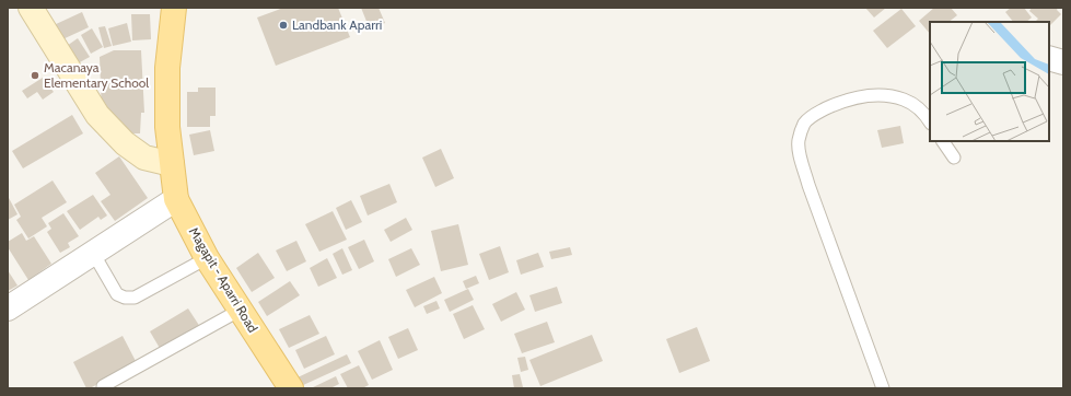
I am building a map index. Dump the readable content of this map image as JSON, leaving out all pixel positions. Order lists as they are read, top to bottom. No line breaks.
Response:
{"streets":{"main road":["Magapit - Aparri Road"]},"places":["Landbank Aparri","Macanaya Elementary School"]}
